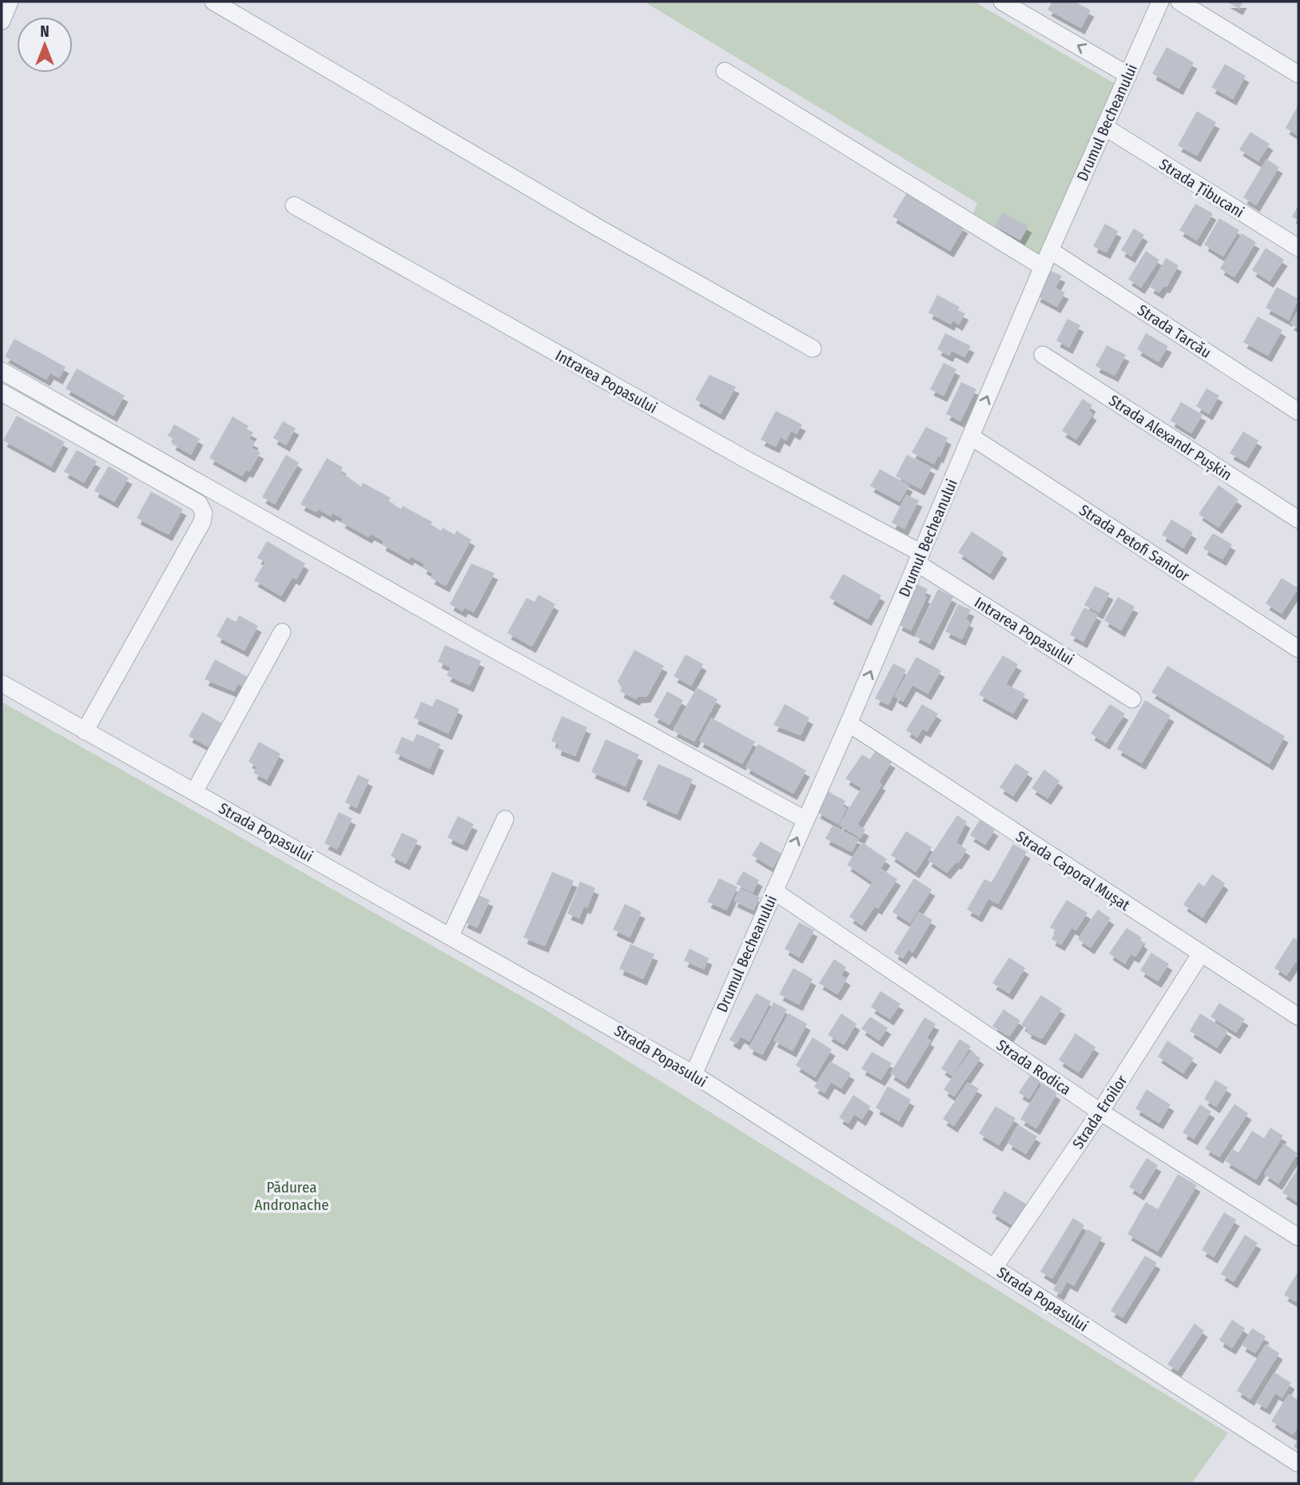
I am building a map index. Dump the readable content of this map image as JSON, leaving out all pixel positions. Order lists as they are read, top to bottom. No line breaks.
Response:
{"streets":{"street":["Drumul Becheanului","Strada Țibucani","Strada Tarcău","Intrarea Popasului","Strada Alexandr Pușkin","Strada Petofi Sandor","Strada Popasului","Strada Caporal Mușat","Strada Rodica","Strada Eroilor"]},"crossings":[["Drumul Becheanului","Strada Țibucani"],["Drumul Becheanului","Strada Tarcău"],["Drumul Becheanului","Intrarea Popasului"],["Drumul Becheanului","Strada Petofi Sandor"],["Drumul Becheanului","Strada Popasului"],["Drumul Becheanului","Strada Caporal Mușat"],["Drumul Becheanului","Strada Rodica"],["Strada Popasului","Strada Eroilor"],["Strada Caporal Mușat","Strada Eroilor"],["Strada Rodica","Strada Eroilor"]],"one_way":["Drumul Becheanului"],"parks":["Pădurea Andronache"],"north":"top"}
